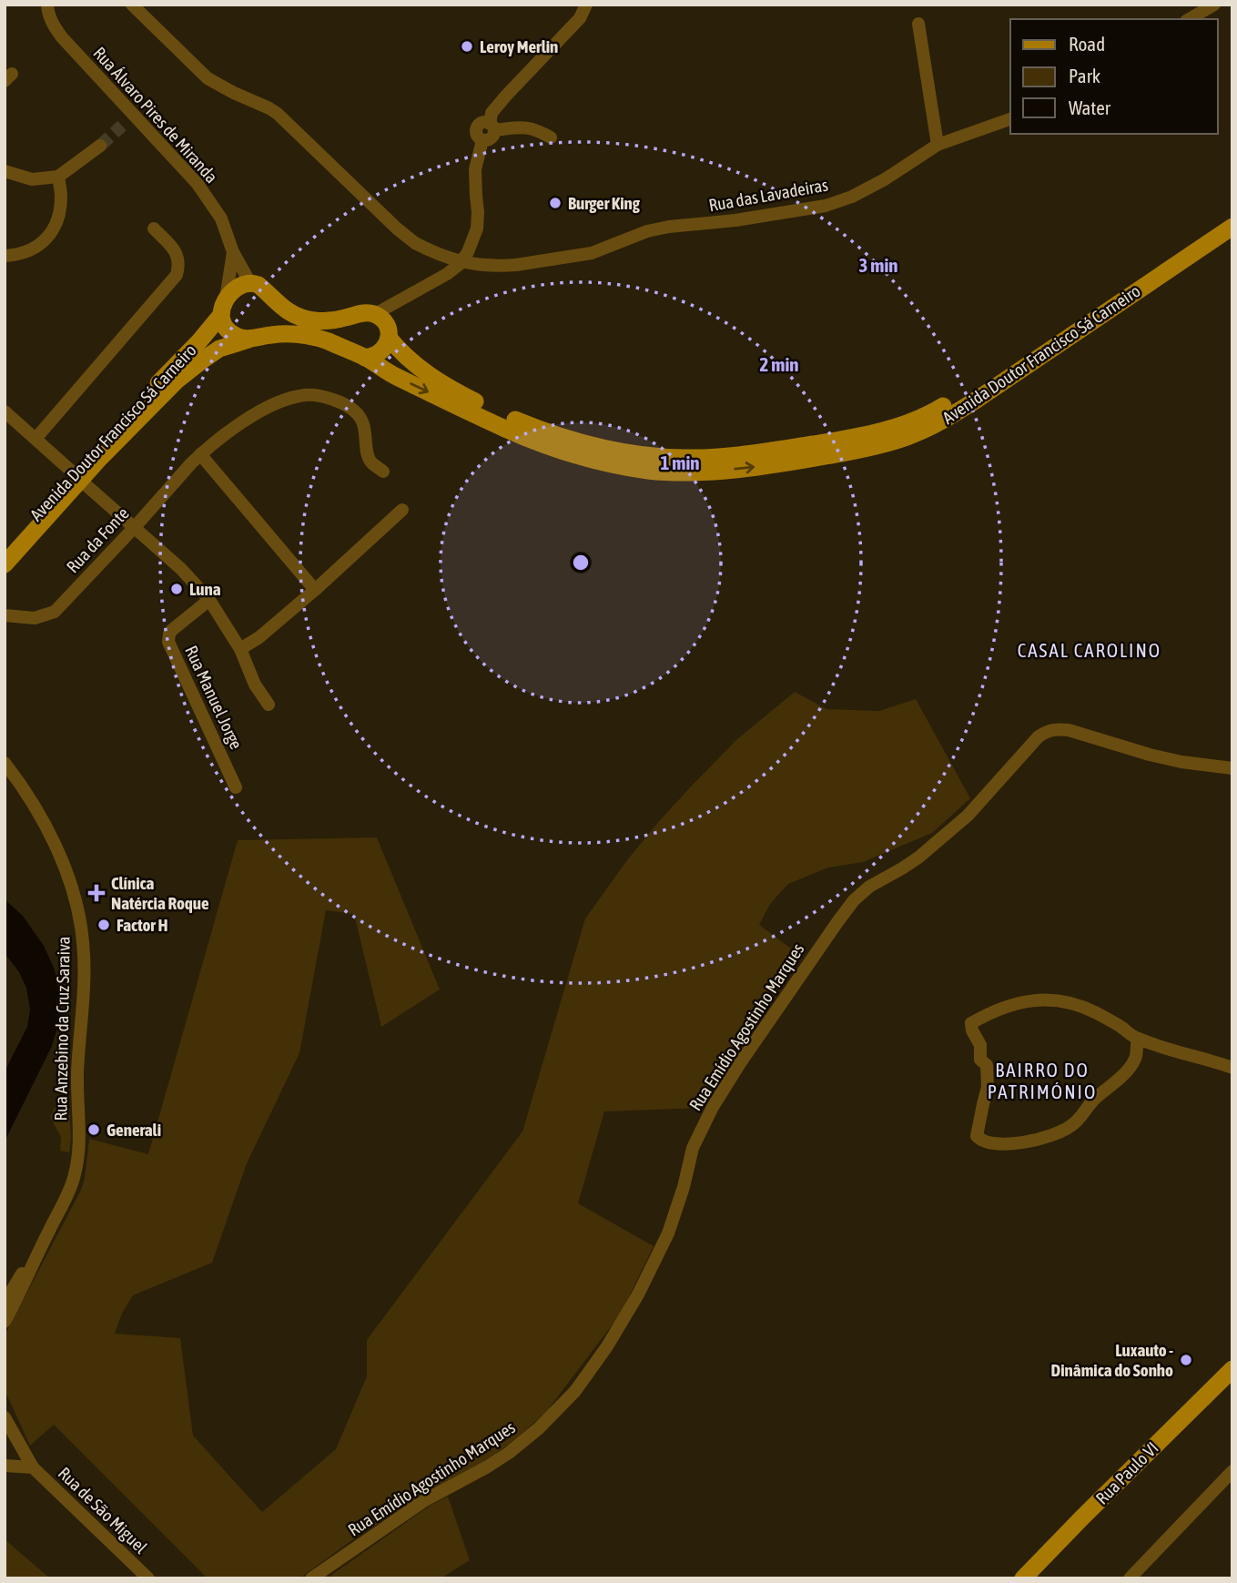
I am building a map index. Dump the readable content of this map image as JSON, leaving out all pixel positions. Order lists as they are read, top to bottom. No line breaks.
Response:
{"streets":{"main road":["Avenida Doutor Francisco Sá Carneiro","Rua Paulo VI"],"street":["Rua Álvaro Pires de Miranda","Rua das Lavadeiras","Rua da Fonte","Rua Manuel Jorge","Rua Emídio Agostinho Marques","Rua Anzebino da Cruz Saraiva","Rua de São Miguel"]},"crossings":[["Rua Álvaro Pires de Miranda","Avenida Doutor Francisco Sá Carneiro"]],"districts":["CASAL CAROLINO","BAIRRO DO PATRIMÓNIO"],"places":{"other":["Leroy Merlin","Burger King","Luna","Factor H","Generali","Luxauto - Dinâmica do Sonho"],"health":["Clínica Natércia Roque"]},"legend":["Road","Park","Water"],"rings":["3 min","2 min","1 min"]}
